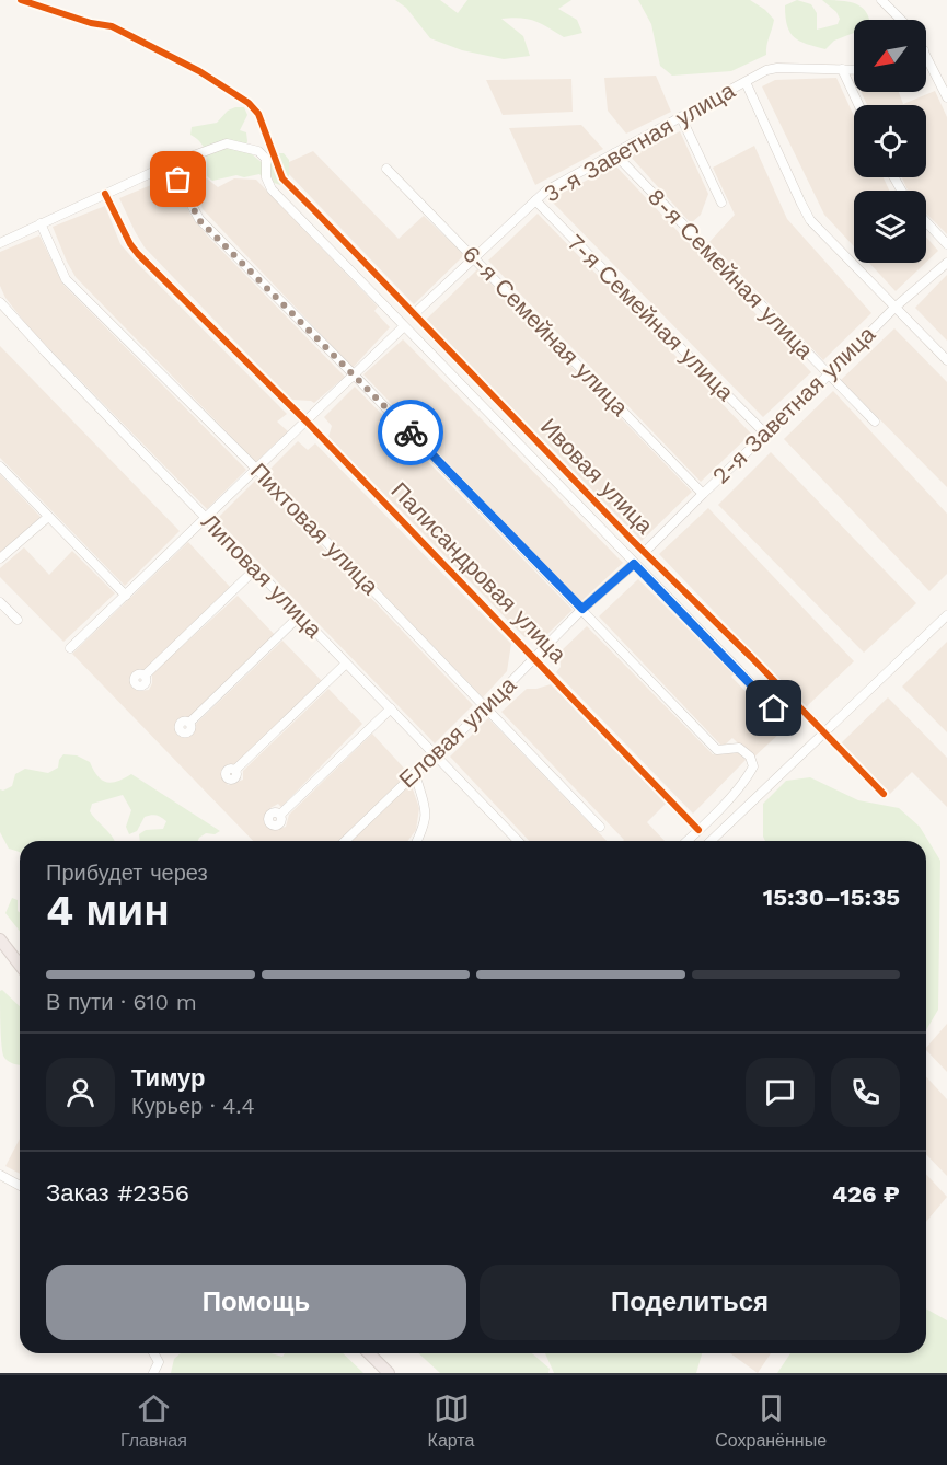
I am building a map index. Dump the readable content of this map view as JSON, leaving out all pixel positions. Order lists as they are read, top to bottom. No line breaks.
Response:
{"streets":{"street":["3-я Заветная улица","8-я Семейная улица","7-я Семейная улица","6-я Семейная улица","2-я Заветная улица","Ивовая улица","Пихтовая улица","Палисандровая улица","Липовая улица","Еловая улица"]},"crossings":[["3-я Заветная улица","8-я Семейная улица"],["3-я Заветная улица","7-я Семейная улица"],["3-я Заветная улица","6-я Семейная улица"],["3-я Заветная улица","Ивовая улица"],["8-я Семейная улица","2-я Заветная улица"],["7-я Семейная улица","2-я Заветная улица"],["6-я Семейная улица","2-я Заветная улица"],["2-я Заветная улица","Ивовая улица"],["Ивовая улица","Еловая улица"],["Пихтовая улица","Еловая улица"],["Палисандровая улица","Еловая улица"],["Липовая улица","Еловая улица"]],"north":"bottom left","page":{"heading":["4 мин","Прибудет через","15:30–15:35"],"panel":["Тимур","Курьер · 4.4","Заказ #2356","426 ₽"],"bar":"В пути · 610 m","buttons":["Помощь","Поделиться"],"tabs":["Главная","Карта","Сохранённые"]}}
